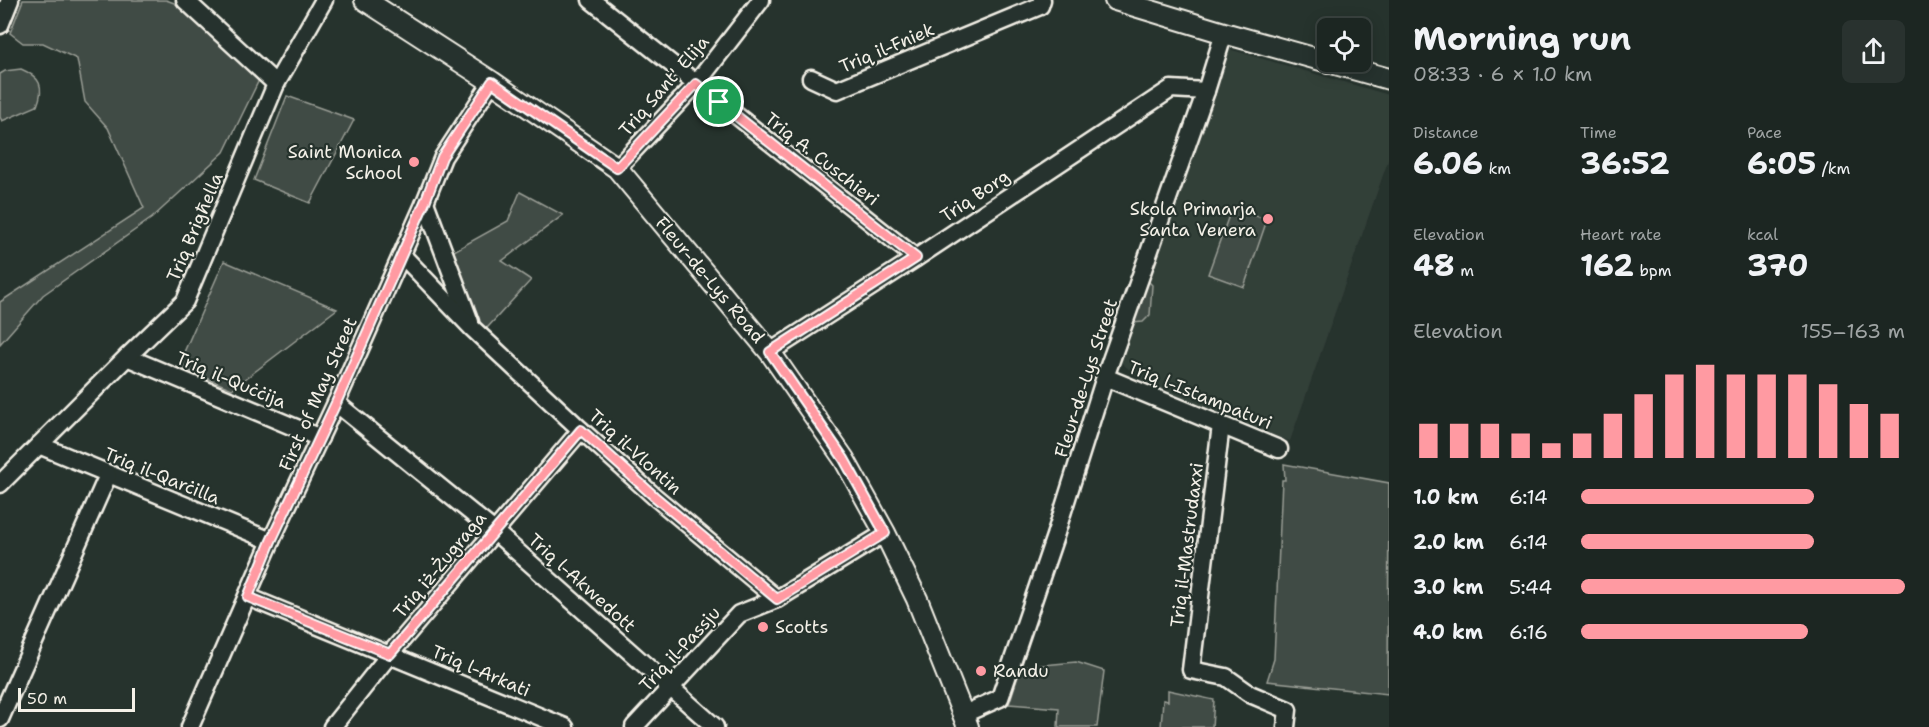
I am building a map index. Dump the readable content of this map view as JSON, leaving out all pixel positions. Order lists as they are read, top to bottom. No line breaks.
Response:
{"streets":{"main road":["Fleur-de-Lys Road"],"street":["Triq il-Fniek","Triq Sant' Elija","Triq A. Cuschieri","Triq Borg","Triq Brigħella","Fleur-de-Lys Street","Triq il-Quċċija","First of May Street","Triq l-Istampaturi","Triq il-Vlontin","Triq il-Qarċilla","Triq il-Mastrudaxxi","Triq iż-Żugraga","Triq l-Akwedott","Triq il-Passju","Triq l-Arkati"]},"crossings":[["Triq Sant' Elija","Triq A. Cuschieri"],["Triq Sant' Elija","Fleur-de-Lys Road"],["Triq A. Cuschieri","Triq Borg"],["Triq Borg","Fleur-de-Lys Road"],["Triq Borg","Fleur-de-Lys Street"],["Triq Brigħella","Triq il-Quċċija"],["Triq Brigħella","Triq il-Qarċilla"],["Fleur-de-Lys Road","Fleur-de-Lys Street"],["Fleur-de-Lys Road","First of May Street"],["Fleur-de-Lys Road","Triq il-Passju"],["Fleur-de-Lys Street","Triq l-Istampaturi"],["Triq il-Quċċija","First of May Street"],["First of May Street","Triq il-Vlontin"],["First of May Street","Triq il-Qarċilla"],["First of May Street","Triq l-Akwedott"],["First of May Street","Triq l-Arkati"],["Triq l-Istampaturi","Triq il-Mastrudaxxi"],["Triq il-Vlontin","Triq iż-Żugraga"],["Triq il-Vlontin","Triq il-Passju"],["Triq iż-Żugraga","Triq l-Akwedott"],["Triq iż-Żugraga","Triq l-Arkati"],["Triq l-Akwedott","Triq il-Passju"]],"places":["Saint Monica School","Skola Primarja Santa Venera","Scotts","Randu"],"scale_bar":"50 m","page":{"heading":["Morning run","08:33 · 6 × 1.0 km"],"stats":[["Distance","6.06 km"],["Time","36:52"],["Pace","6:05 /km"],["Elevation","48 m"],["Heart rate","162 bpm"],["kcal","370"]],"chart":["Elevation","155–163 m"],"list":[{"name":"1.0 km","note":"6:14"},{"name":"2.0 km","note":"6:14"},{"name":"3.0 km","note":"5:44"},{"name":"4.0 km","note":"6:16"}],"scale":"50 m"}}
